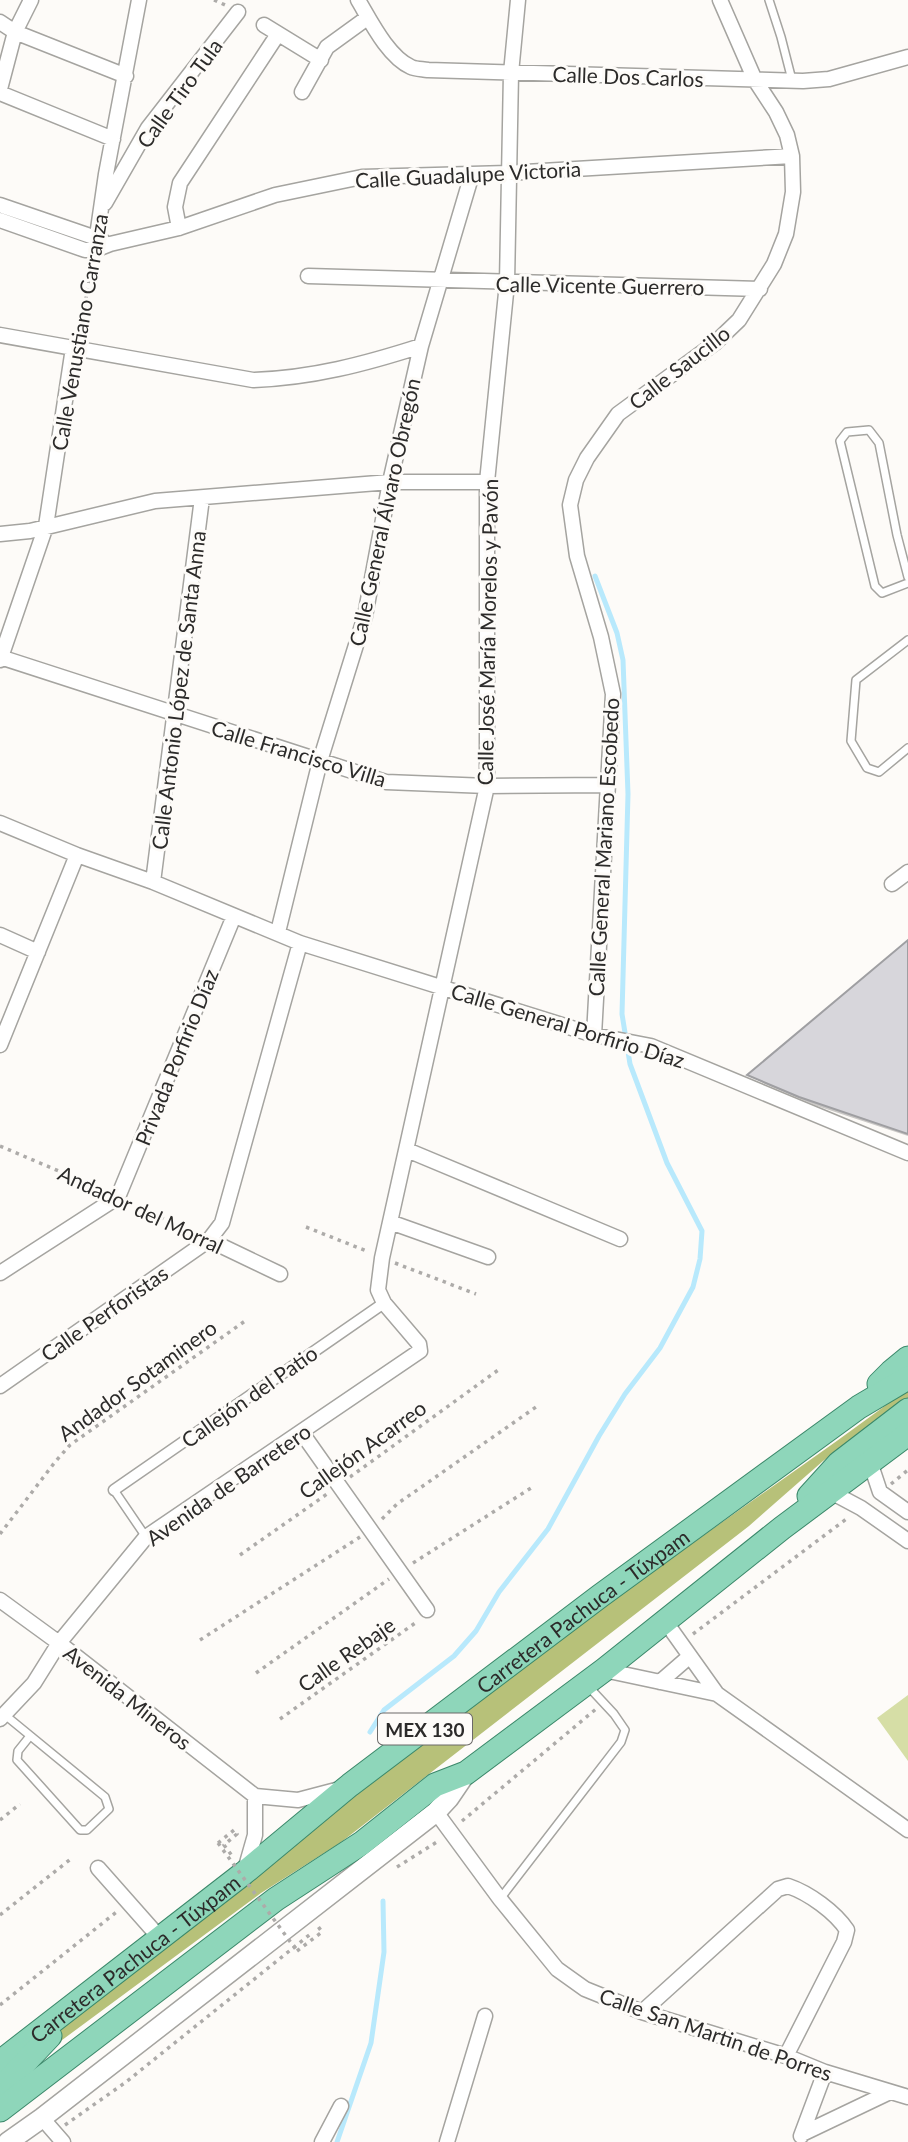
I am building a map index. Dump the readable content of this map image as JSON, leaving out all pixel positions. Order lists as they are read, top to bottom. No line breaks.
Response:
{"streets":{"main road":["Carretera Pachuca - Túxpam","MEX 130"],"street":["Calle Dos Carlos","Calle Tiro Tula","Calle Guadalupe Victoria","Calle Vicente Guerrero","Calle Venustiano Carranza","Calle Saucillo","Calle General Álvaro Obregón","Calle José María Morelos y Pavón","Calle Antonio López de Santa Anna","Calle Francisco Villa","Calle General Mariano Escobedo","Calle General Porfirio Díaz","Privada Porfirio Díaz","Andador del Morral","Calle Perforistas","Callejón del Patio","Avenida de Barretero","Avenida Mineros","Calle San Martin de Porres"],"path":["Andador Sotaminero","Callejón Acarreo","Calle Rebaje"]},"crossings":[["Calle Dos Carlos","Calle Saucillo"],["Calle Tiro Tula","Calle Venustiano Carranza"],["Calle Guadalupe Victoria","Calle Venustiano Carranza"],["Calle Guadalupe Victoria","Calle Saucillo"],["Calle Guadalupe Victoria","Calle General Álvaro Obregón"],["Calle Guadalupe Victoria","Calle José María Morelos y Pavón"],["Calle Vicente Guerrero","Calle Saucillo"],["Calle Vicente Guerrero","Calle General Álvaro Obregón"],["Calle Vicente Guerrero","Calle José María Morelos y Pavón"],["Calle Venustiano Carranza","Calle Francisco Villa"],["Calle Saucillo","Calle General Mariano Escobedo"],["Calle General Álvaro Obregón","Calle Francisco Villa"],["Calle General Álvaro Obregón","Calle General Porfirio Díaz"],["Calle José María Morelos y Pavón","Calle Francisco Villa"],["Calle José María Morelos y Pavón","Calle General Porfirio Díaz"],["Calle José María Morelos y Pavón","Callejón del Patio"],["Calle José María Morelos y Pavón","Avenida de Barretero"],["Calle Antonio López de Santa Anna","Calle Francisco Villa"],["Calle Antonio López de Santa Anna","Calle General Porfirio Díaz"],["Calle Francisco Villa","Calle General Mariano Escobedo"],["Calle General Mariano Escobedo","Calle General Porfirio Díaz"],["Calle General Porfirio Díaz","Privada Porfirio Díaz"],["Privada Porfirio Díaz","Andador del Morral"],["Andador del Morral","Calle Perforistas"],["Callejón del Patio","Avenida de Barretero"],["Avenida de Barretero","Avenida Mineros"],["Carretera Pachuca - Túxpam","Calle San Martin de Porres"]]}
